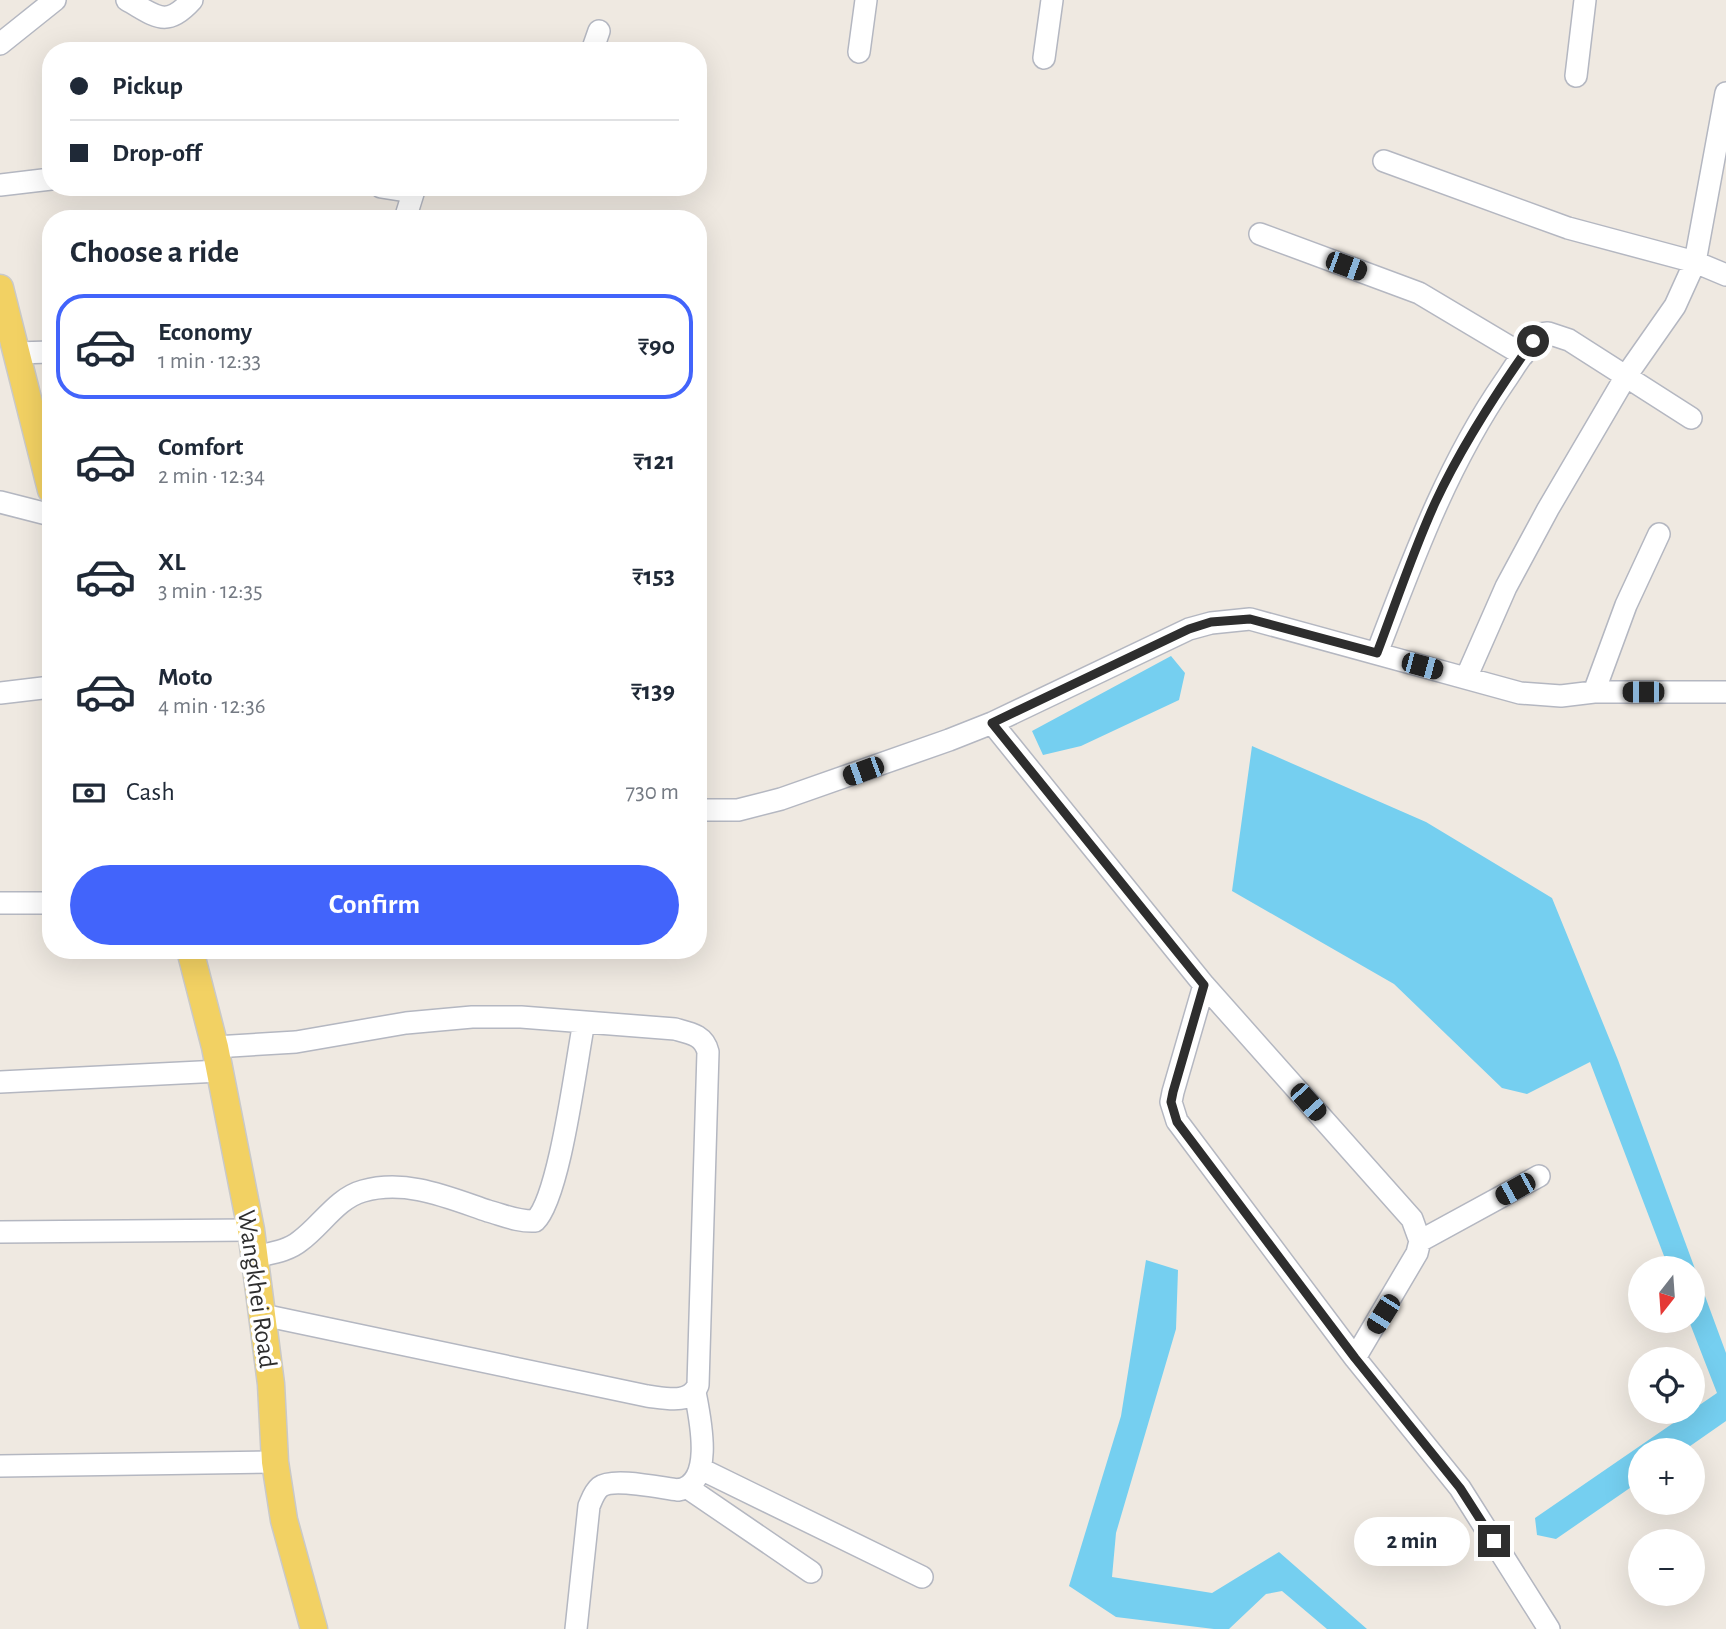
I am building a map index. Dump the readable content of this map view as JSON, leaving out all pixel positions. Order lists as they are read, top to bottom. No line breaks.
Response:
{"streets":{"main road":["Wangkhei Road"]},"north":"bottom","page":{"banner":["Pickup","Drop-off"],"heading":"Choose a ride","list":[{"name":"Economy","note":"1 min · 12:33","value":"₹90"},{"name":"Comfort","note":"2 min · 12:34","value":"₹121"},{"name":"XL","note":"3 min · 12:35","value":"₹153"},{"name":"Moto","note":"4 min · 12:36","value":"₹139"}],"pay":["Cash","730 m"],"buttons":"Confirm","map_buttons":["+","−"],"bubble":"2 min"}}
